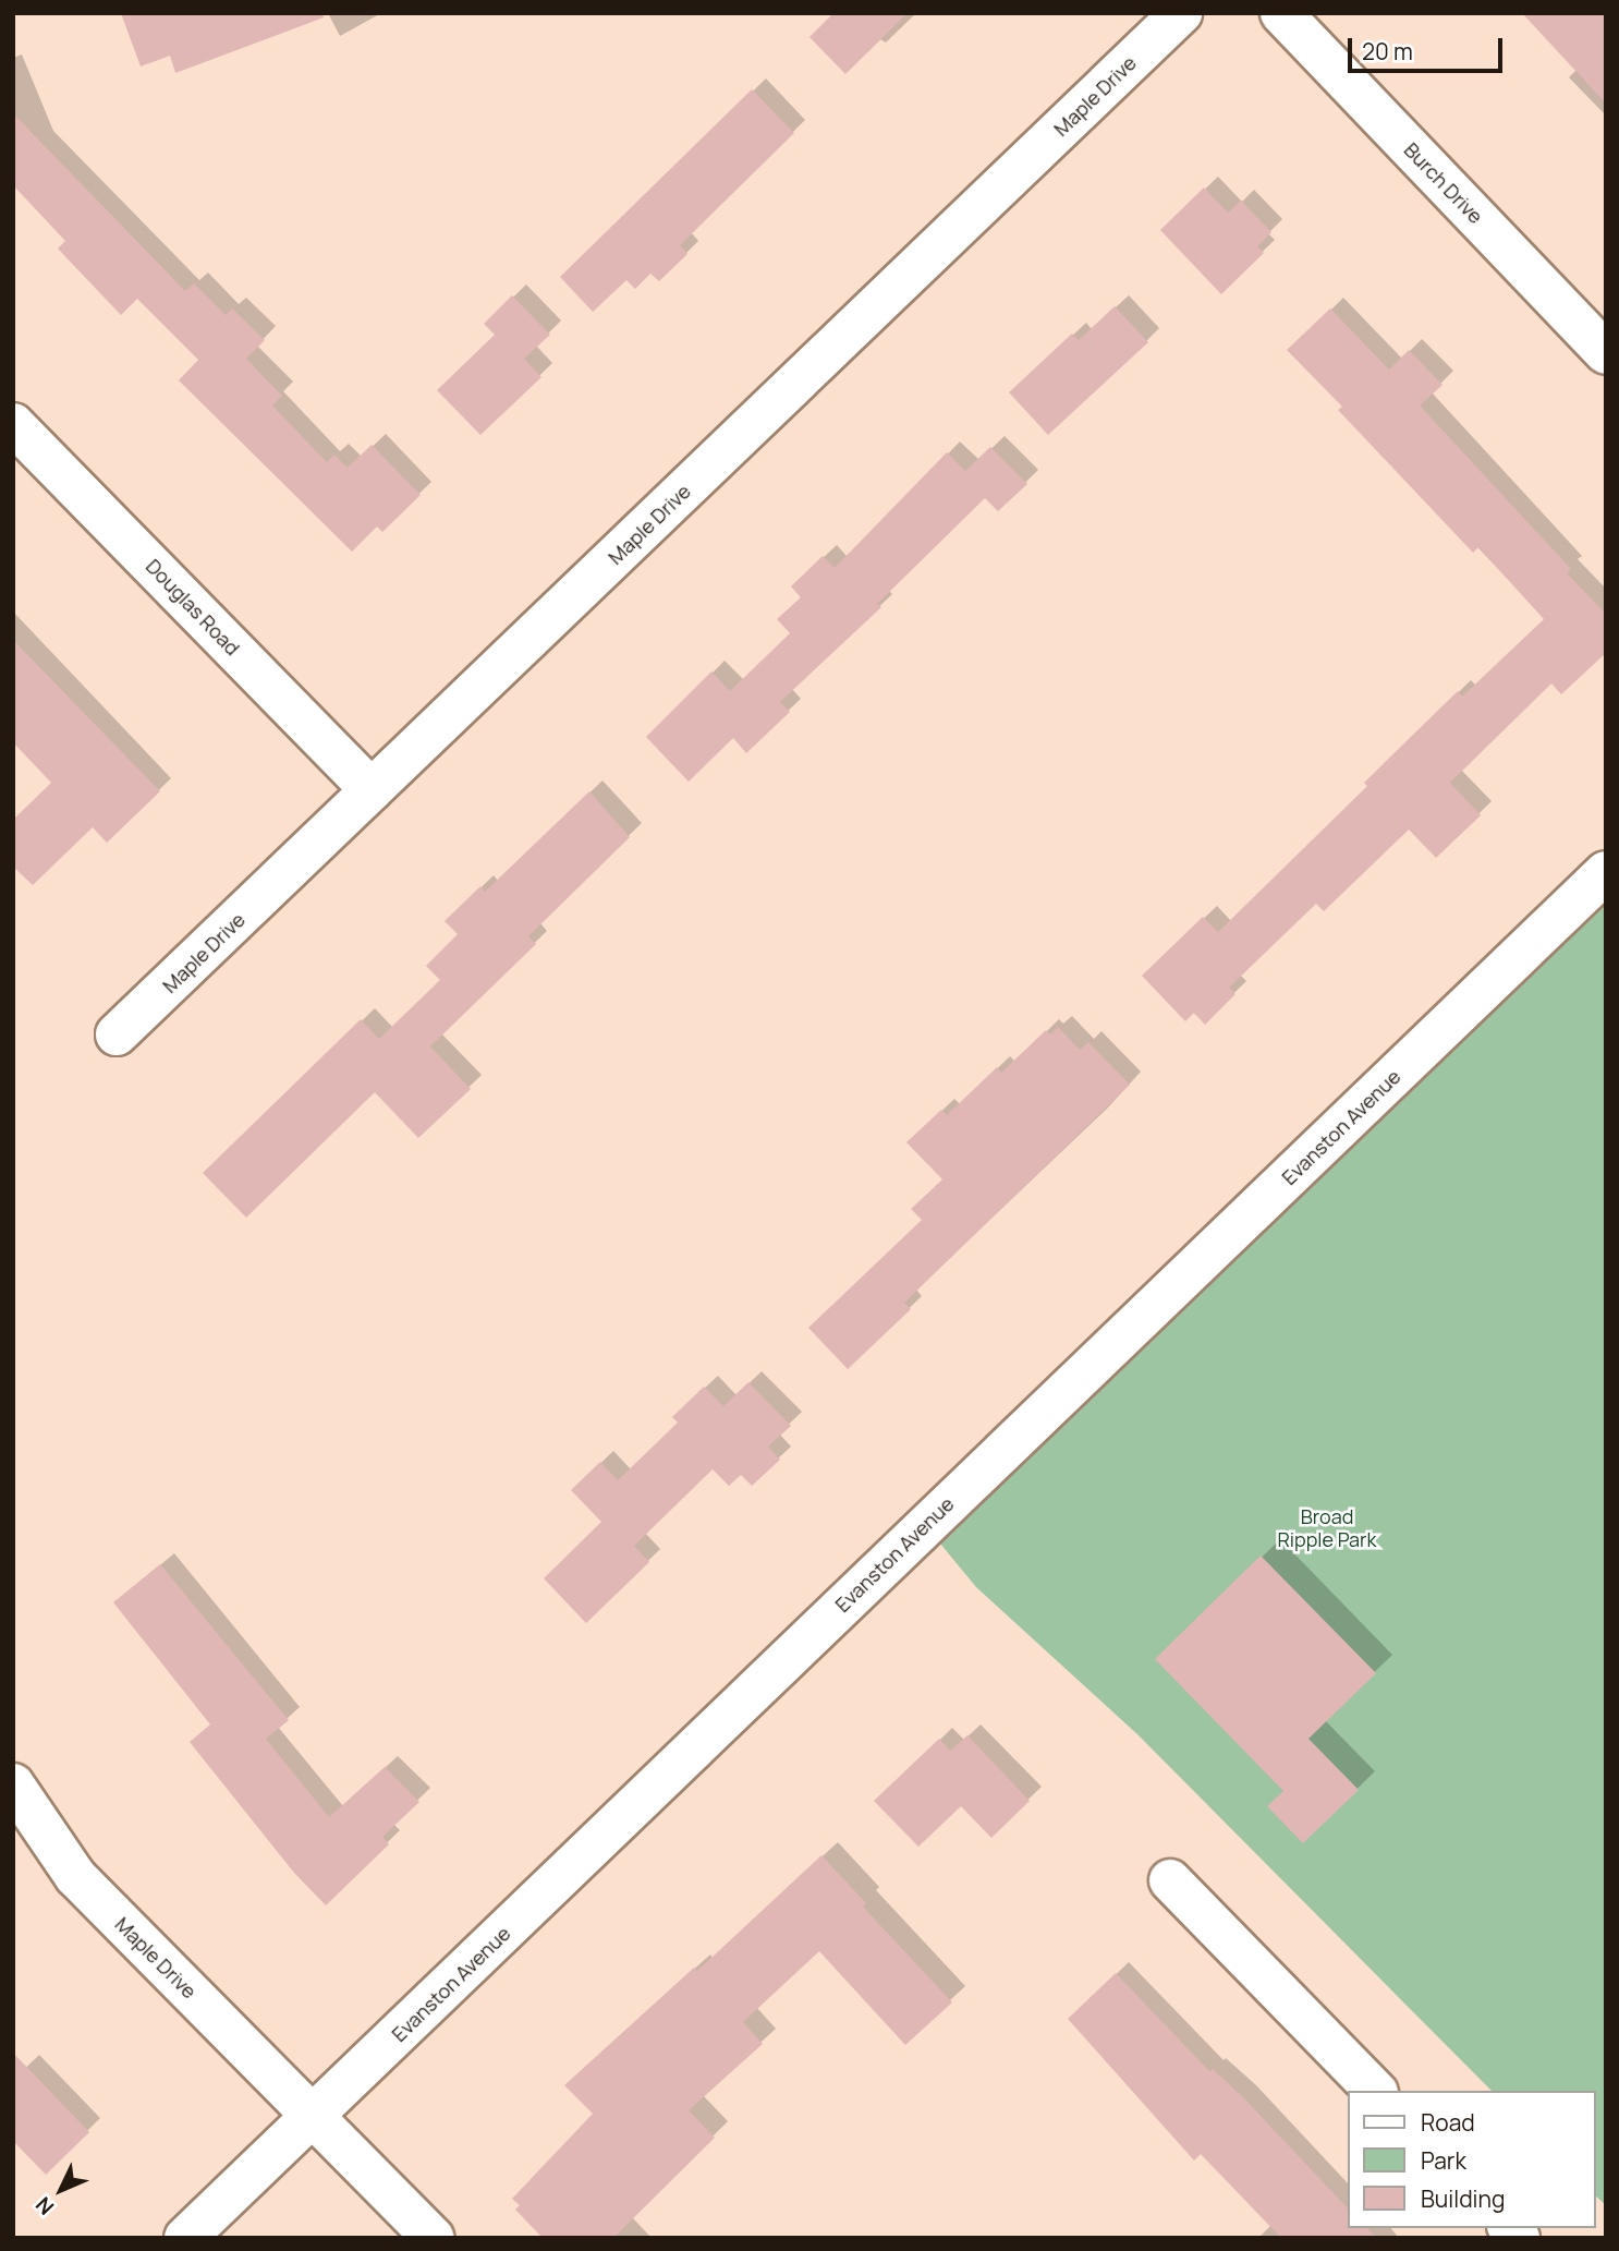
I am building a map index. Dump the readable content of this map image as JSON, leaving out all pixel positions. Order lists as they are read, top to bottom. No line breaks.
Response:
{"streets":{"street":["Maple Drive","Burch Drive","Douglas Road","Evanston Avenue"]},"crossings":[["Maple Drive","Douglas Road"],["Maple Drive","Evanston Avenue"]],"parks":["Broad Ripple Park"],"legend":["Road","Park","Building"],"scale_bar":"20 m","north":"bottom left"}
